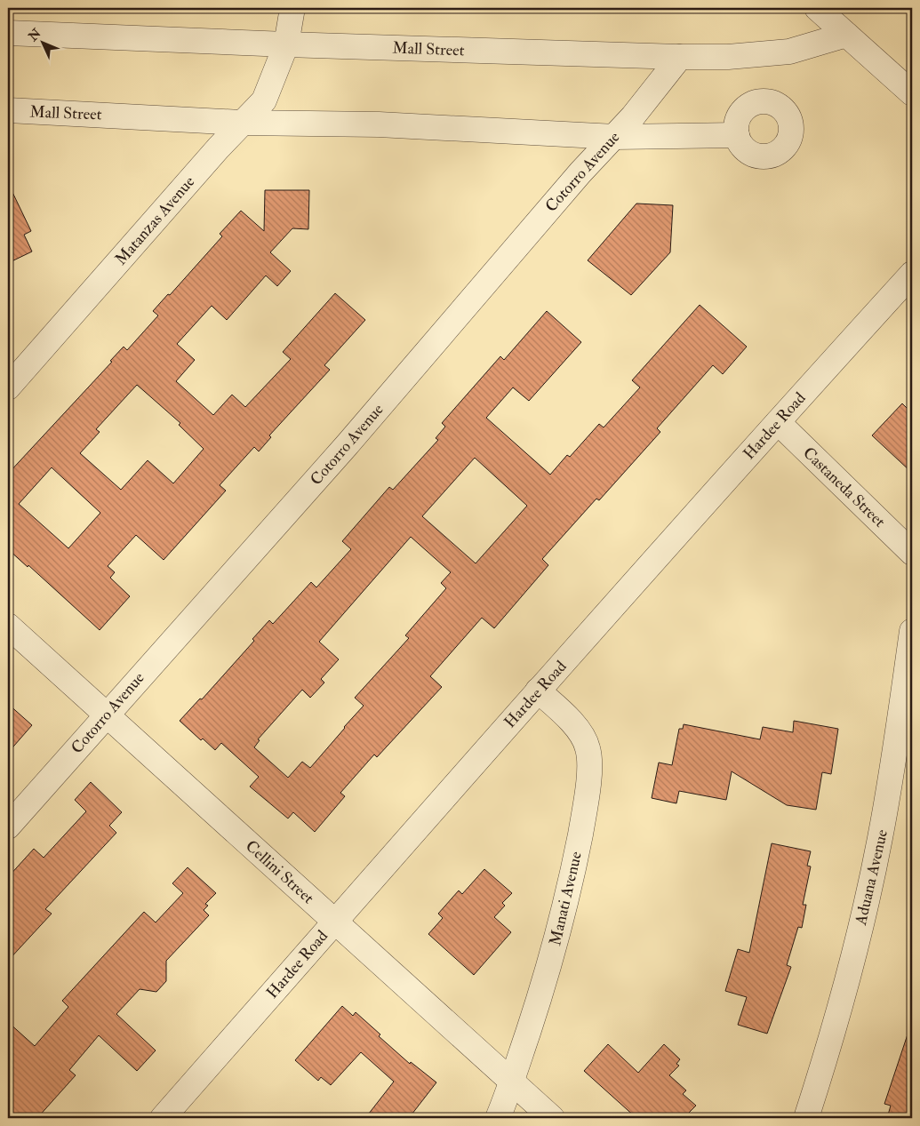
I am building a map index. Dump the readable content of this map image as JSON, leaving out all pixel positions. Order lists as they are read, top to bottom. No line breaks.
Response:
{"streets":{"street":["Mall Street","Cotorro Avenue","Matanzas Avenue","Hardee Road","Castaneda Street","Cellini Street","Aduana Avenue","Manati Avenue"]},"crossings":[["Mall Street","Cotorro Avenue"],["Mall Street","Matanzas Avenue"],["Cotorro Avenue","Cellini Street"],["Hardee Road","Castaneda Street"],["Hardee Road","Cellini Street"],["Hardee Road","Manati Avenue"],["Cellini Street","Manati Avenue"]],"north":"top left"}
